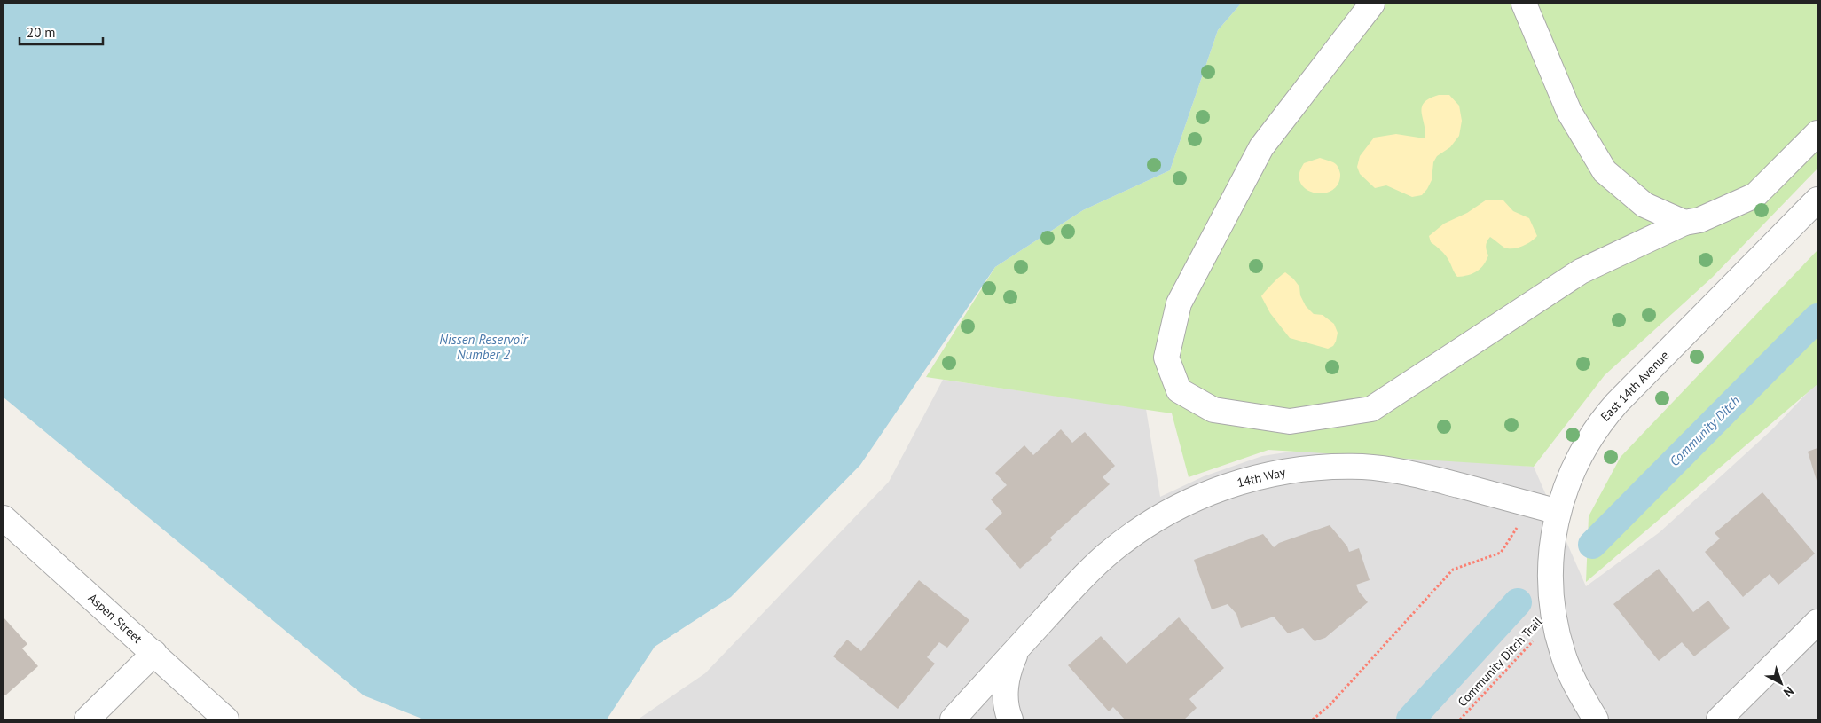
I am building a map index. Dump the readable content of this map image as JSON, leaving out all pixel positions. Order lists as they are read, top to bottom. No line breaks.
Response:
{"streets":{"street":["East 14th Avenue","14th Way","Aspen Street"],"path":["Community Ditch Trail"]},"crossings":[["East 14th Avenue","14th Way"],["East 14th Avenue","Community Ditch Trail"]],"water":["Nissen Reservoir Number 2","Community Ditch"],"scale_bar":"20 m","north":"bottom right"}
